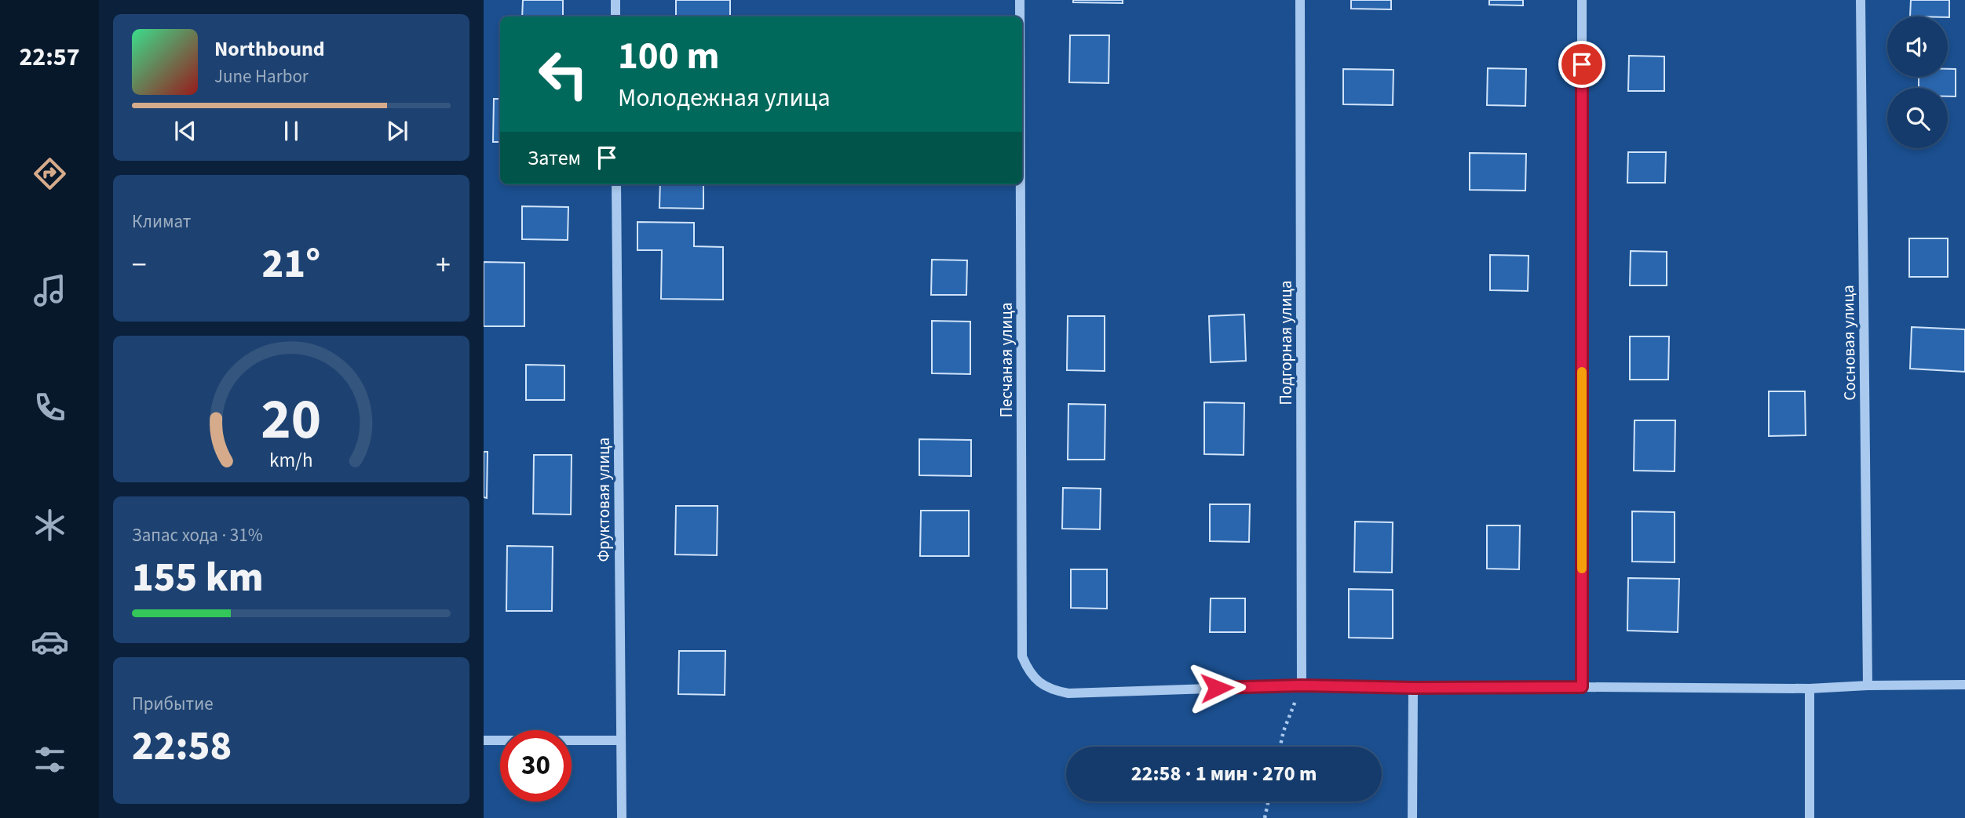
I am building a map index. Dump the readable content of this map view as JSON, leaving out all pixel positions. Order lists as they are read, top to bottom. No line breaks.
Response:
{"streets":{"street":["Подгорная улица","Сосновая улица","Песчаная улица","Фруктовая улица"]},"crossings":[["Подгорная улица","Песчаная улица"]],"page":{"tabs":"22:57","turn":["100 m","Молодежная улица"],"song":["Northbound","June Harbor"],"then":"Затем","tile":["Климат",["Запас хода · 31%","155 km"],["Прибытие","22:58"]],"heat":["−","21°","+"],"limit":"30","trip":"22:58 · 1 мин · 270 m","gauge":["20","km/h"]}}
